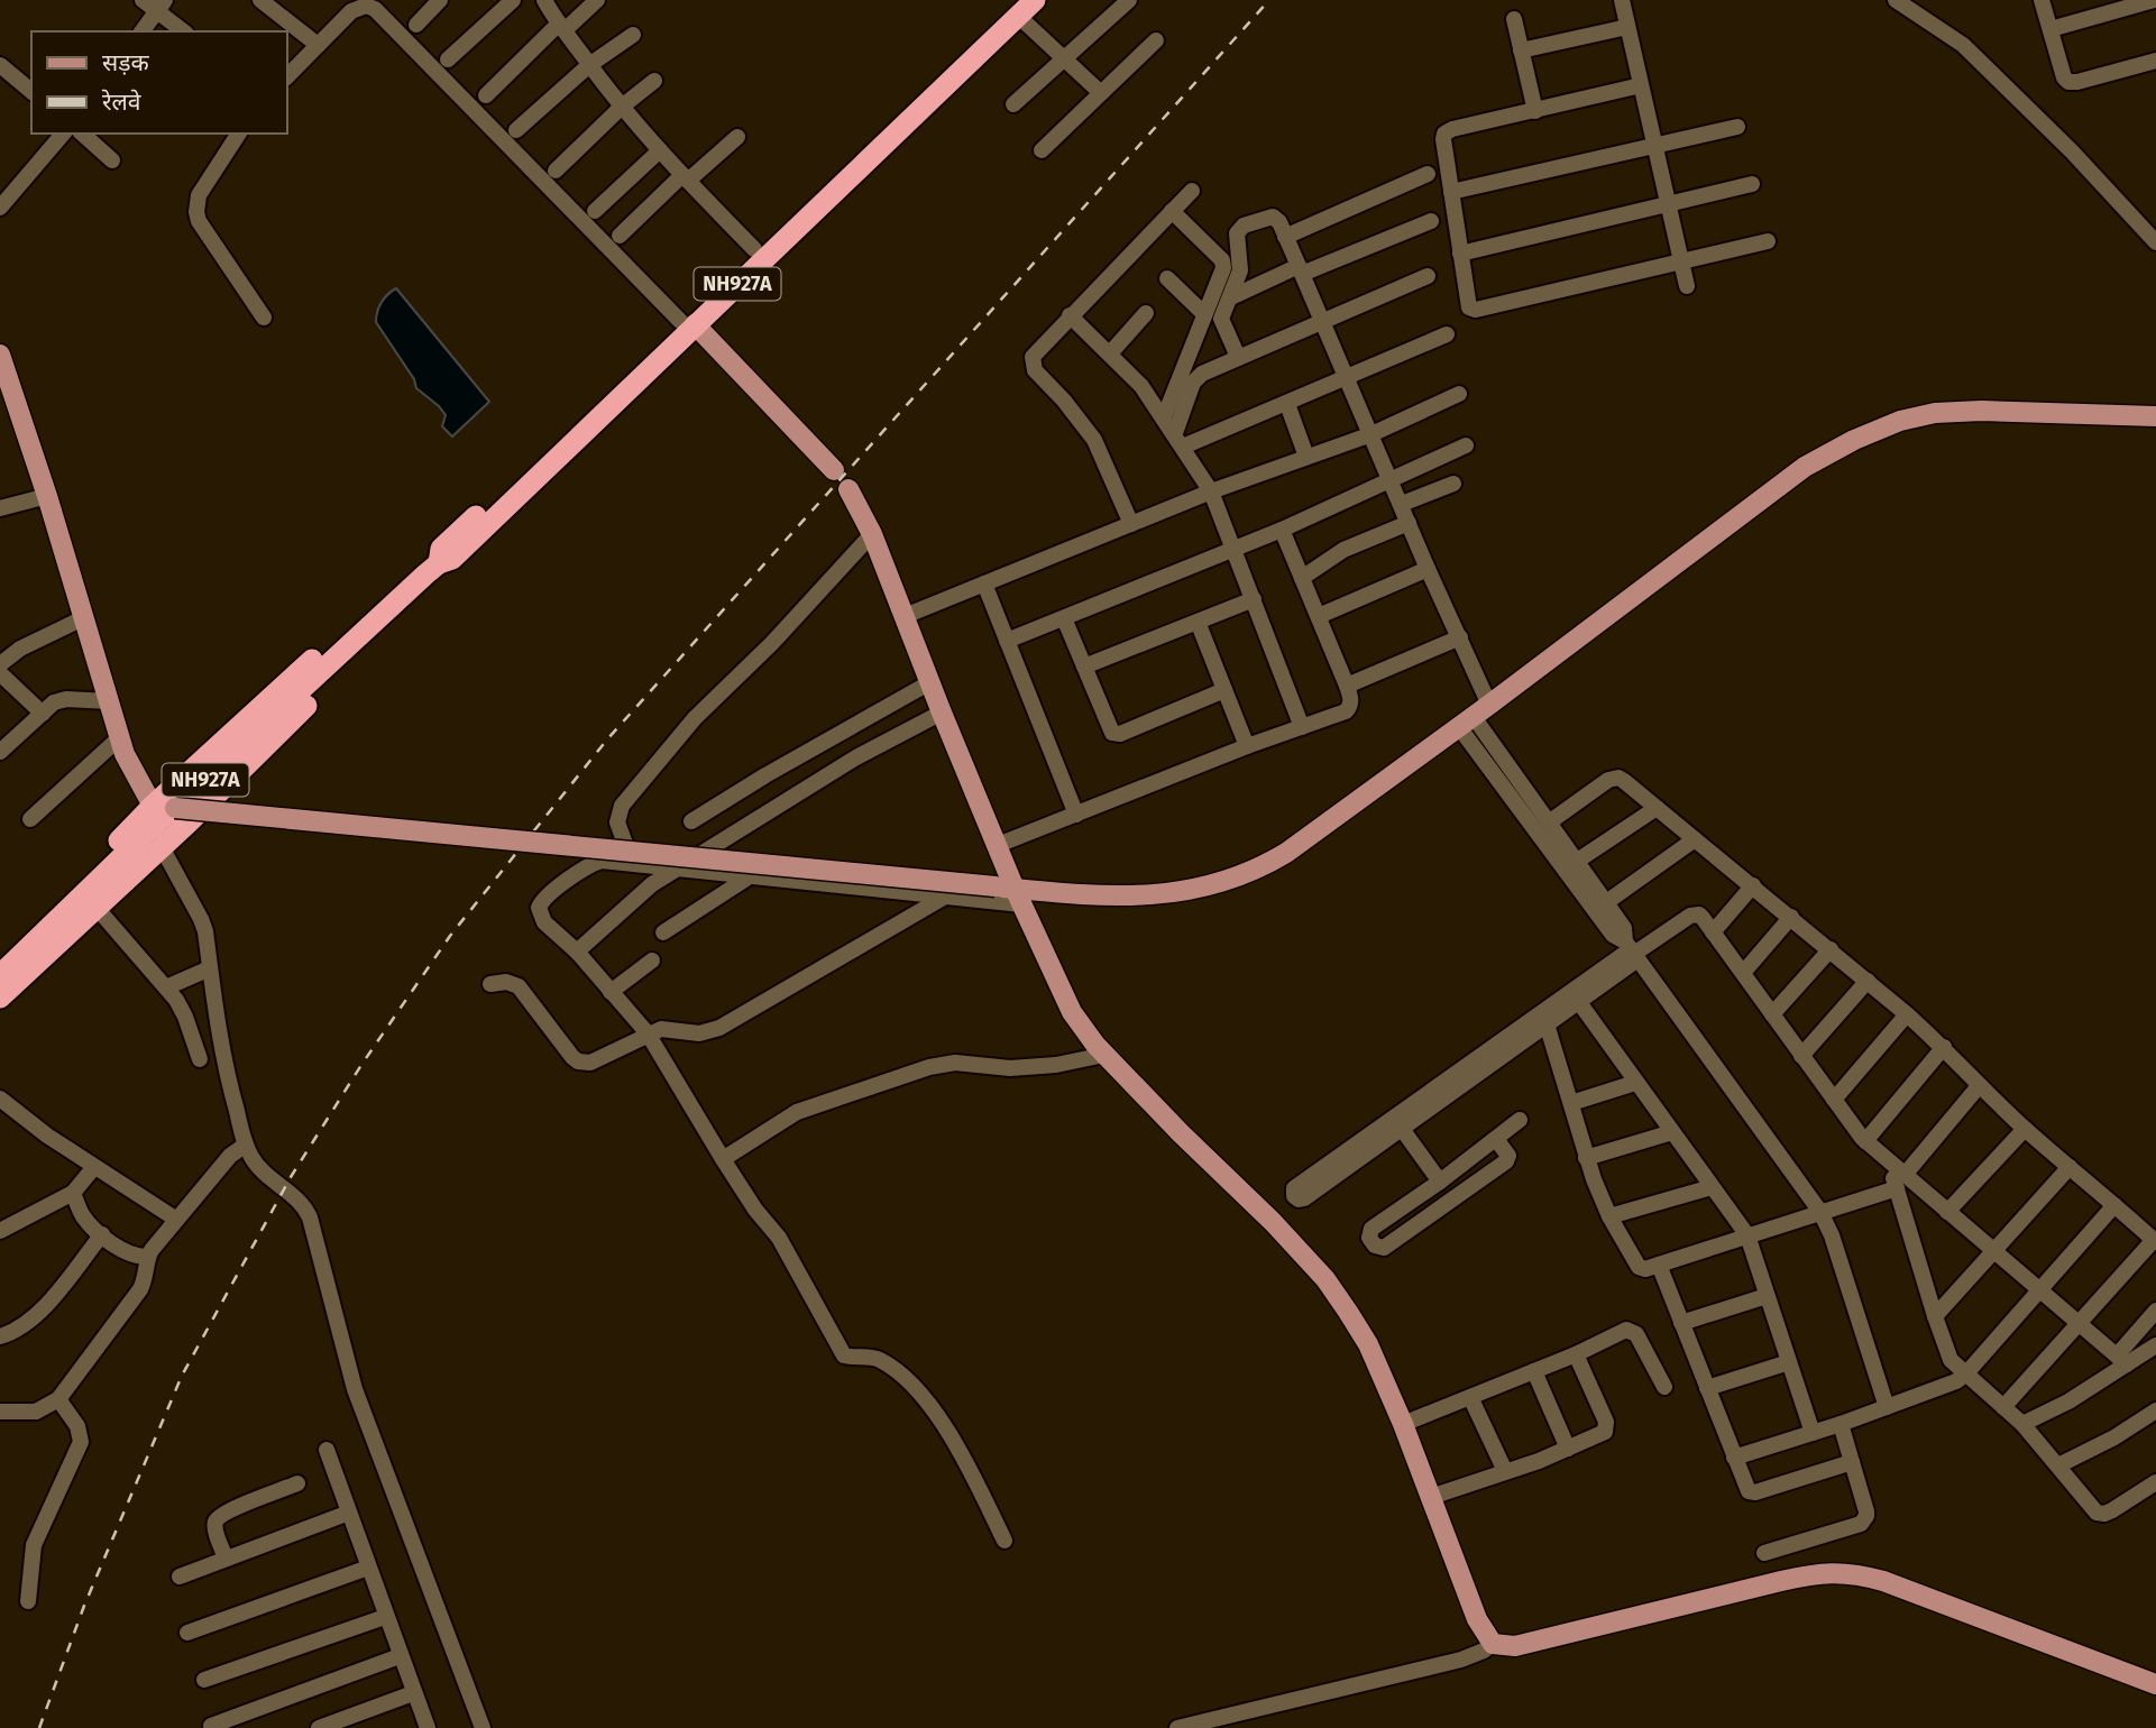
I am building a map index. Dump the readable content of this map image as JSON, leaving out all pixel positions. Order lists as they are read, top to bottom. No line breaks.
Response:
{"streets":{"highway":["NH927A"]},"legend":["सड़क","रेलवे"]}
